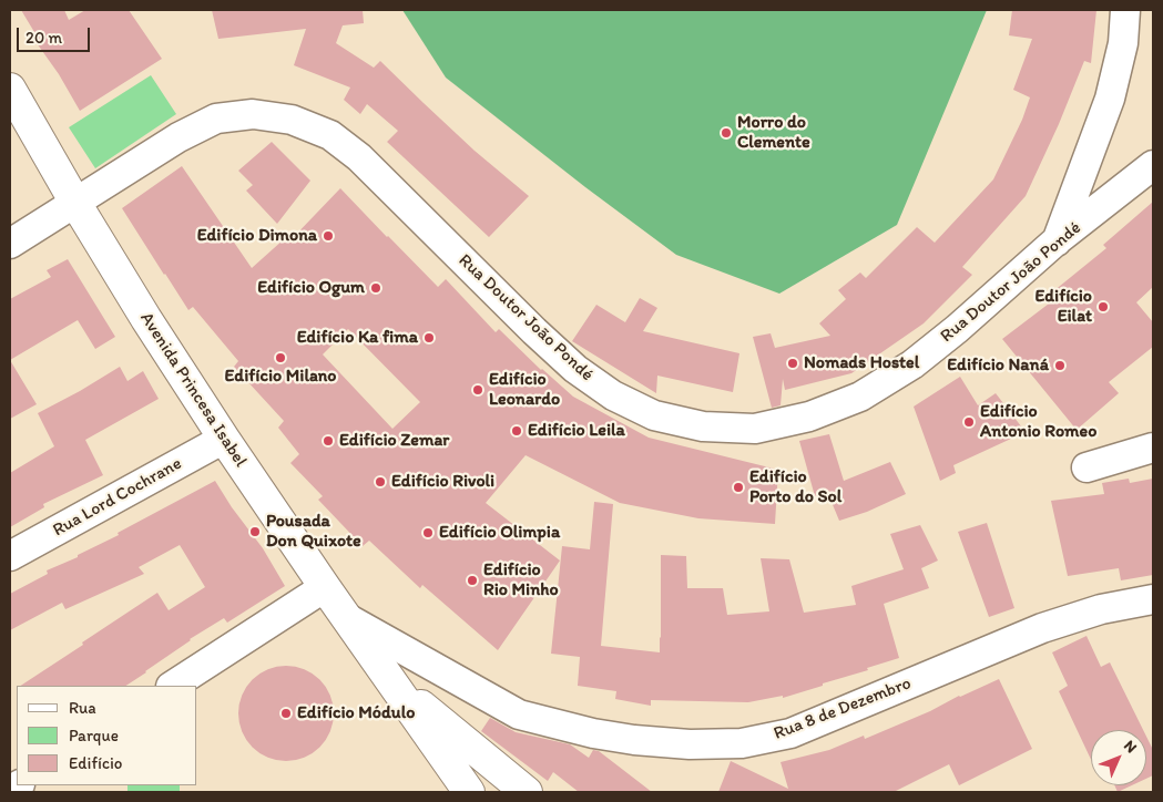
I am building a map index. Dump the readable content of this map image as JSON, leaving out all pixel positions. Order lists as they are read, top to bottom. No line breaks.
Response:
{"streets":{"main road":["Avenida Princesa Isabel"],"street":["Rua Doutor João Pondé","Rua Lord Cochrane","Rua 8 de Dezembro"]},"crossings":[["Rua Doutor João Pondé","Avenida Princesa Isabel"],["Avenida Princesa Isabel","Rua Lord Cochrane"],["Avenida Princesa Isabel","Rua 8 de Dezembro"]],"places":["Morro do Clemente","Edifício Dimona","Edifício Ogum","Edifício Eilat","Edifício Ka fima","Edifício Milano","Nomads Hostel","Edifício Naná","Edifício Leonardo","Edifício Antonio Romeo","Edifício Leila","Edifício Zemar","Edifício Rivoli","Edifício Porto do Sol","Pousada Don Quixote","Edifício Olimpia","Edifício Rio Minho","Edifício Módulo"],"legend":["Rua","Parque","Edifício"],"scale_bar":"20 m","north":"top right"}
